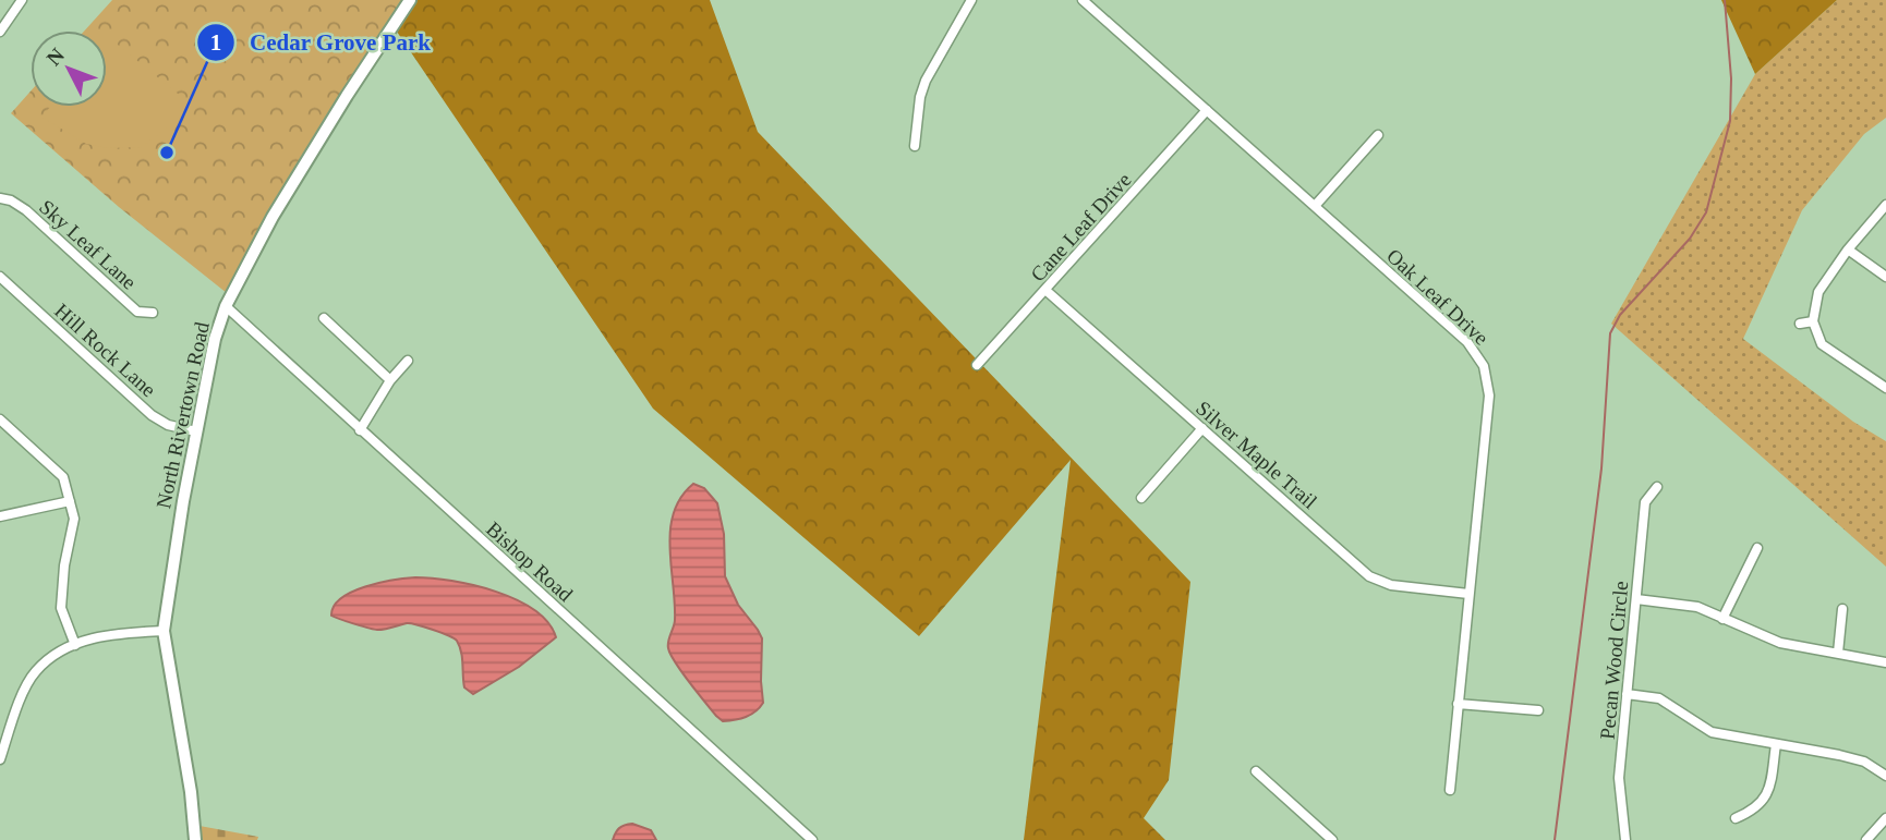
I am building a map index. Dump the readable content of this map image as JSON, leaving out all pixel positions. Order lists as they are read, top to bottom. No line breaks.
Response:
{"streets":{"street":["Cane Leaf Drive","Sky Leaf Lane","Oak Leaf Drive","Hill Rock Lane","North Rivertown Road","Silver Maple Trail","Bishop Road","Pecan Wood Circle"]},"crossings":[["Cane Leaf Drive","Oak Leaf Drive"],["Cane Leaf Drive","Silver Maple Trail"],["Oak Leaf Drive","Silver Maple Trail"],["Hill Rock Lane","North Rivertown Road"],["North Rivertown Road","Bishop Road"]],"places":["Cedar Grove Park"],"north":"top left"}
